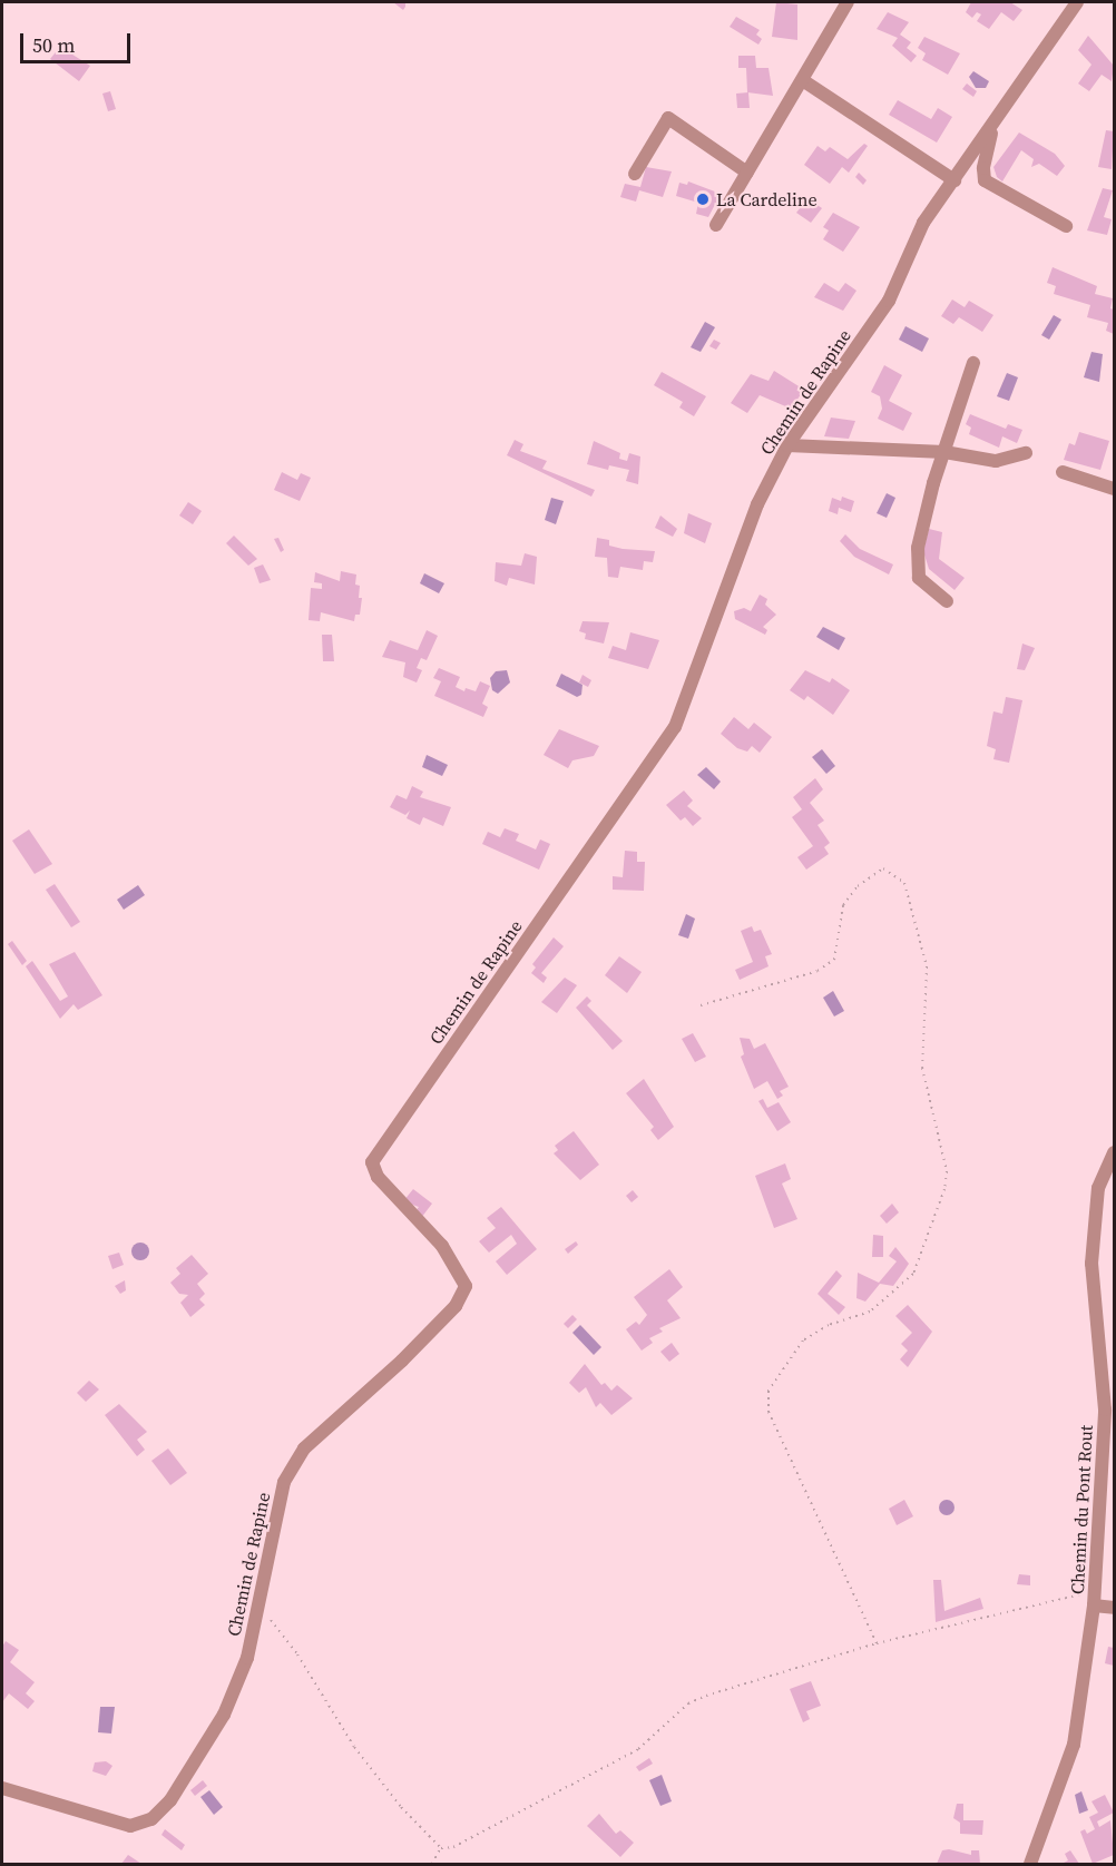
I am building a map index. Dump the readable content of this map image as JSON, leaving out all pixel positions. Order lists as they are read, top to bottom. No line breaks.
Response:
{"streets":{"street":["Chemin de Rapine","Chemin du Pont Rout"]},"places":["La Cardeline"],"scale_bar":"50 m"}
